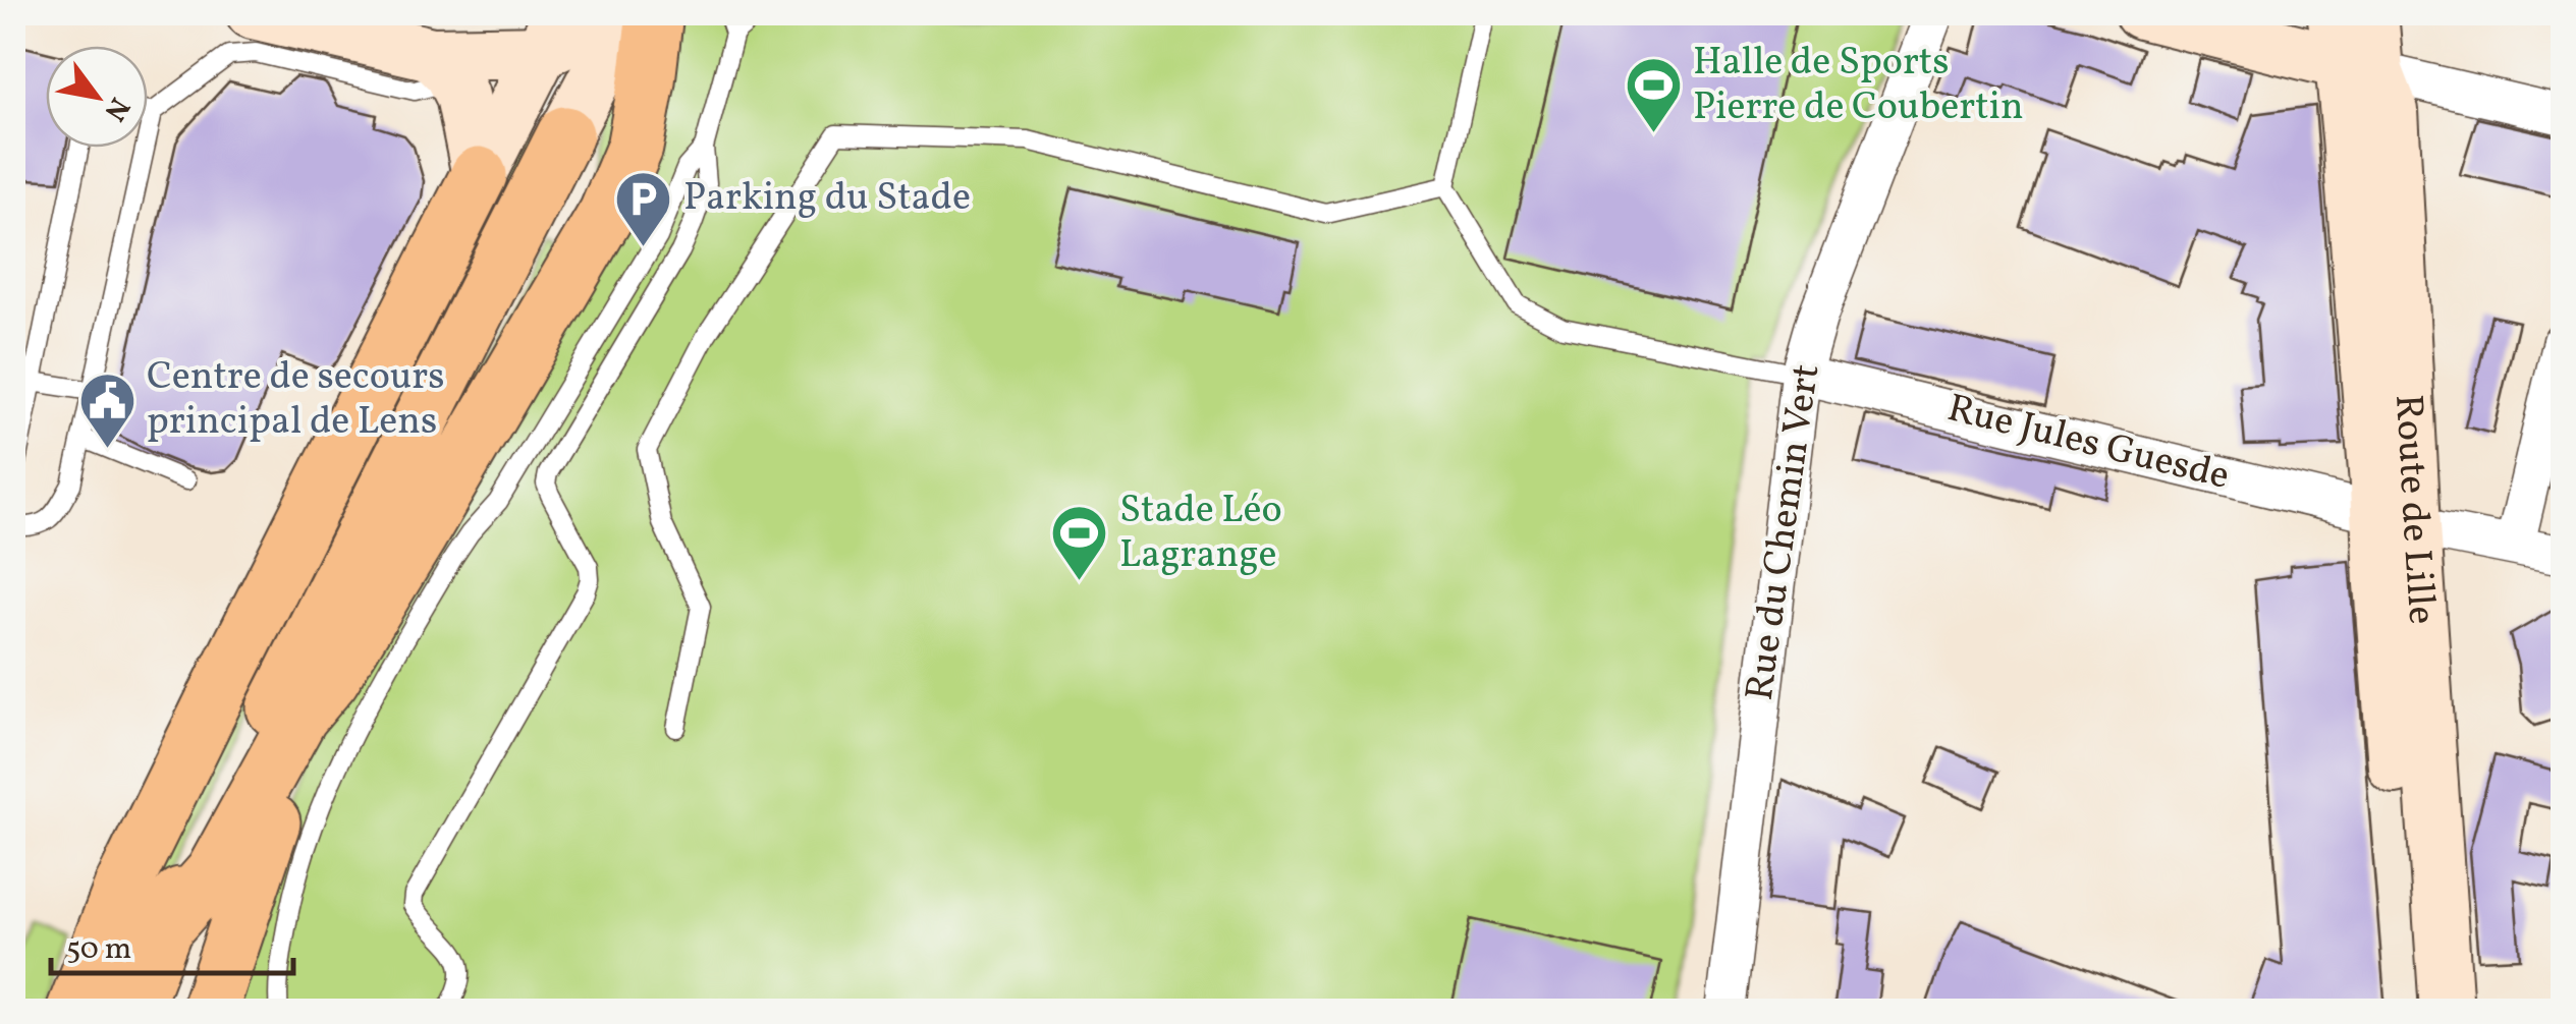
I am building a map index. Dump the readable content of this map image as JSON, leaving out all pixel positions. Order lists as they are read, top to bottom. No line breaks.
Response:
{"streets":{"main road":["Route de Lille"],"street":["Rue Jules Guesde","Rue du Chemin Vert"]},"crossings":[["Rue Jules Guesde","Route de Lille"],["Rue Jules Guesde","Rue du Chemin Vert"]],"places":{"sports":["Halle de Sports Pierre de Coubertin","Stade Léo Lagrange"],"parking":["Parking du Stade"],"public building":["Centre de secours principal de Lens"]},"scale_bar":"50 m","north":"bottom right"}
